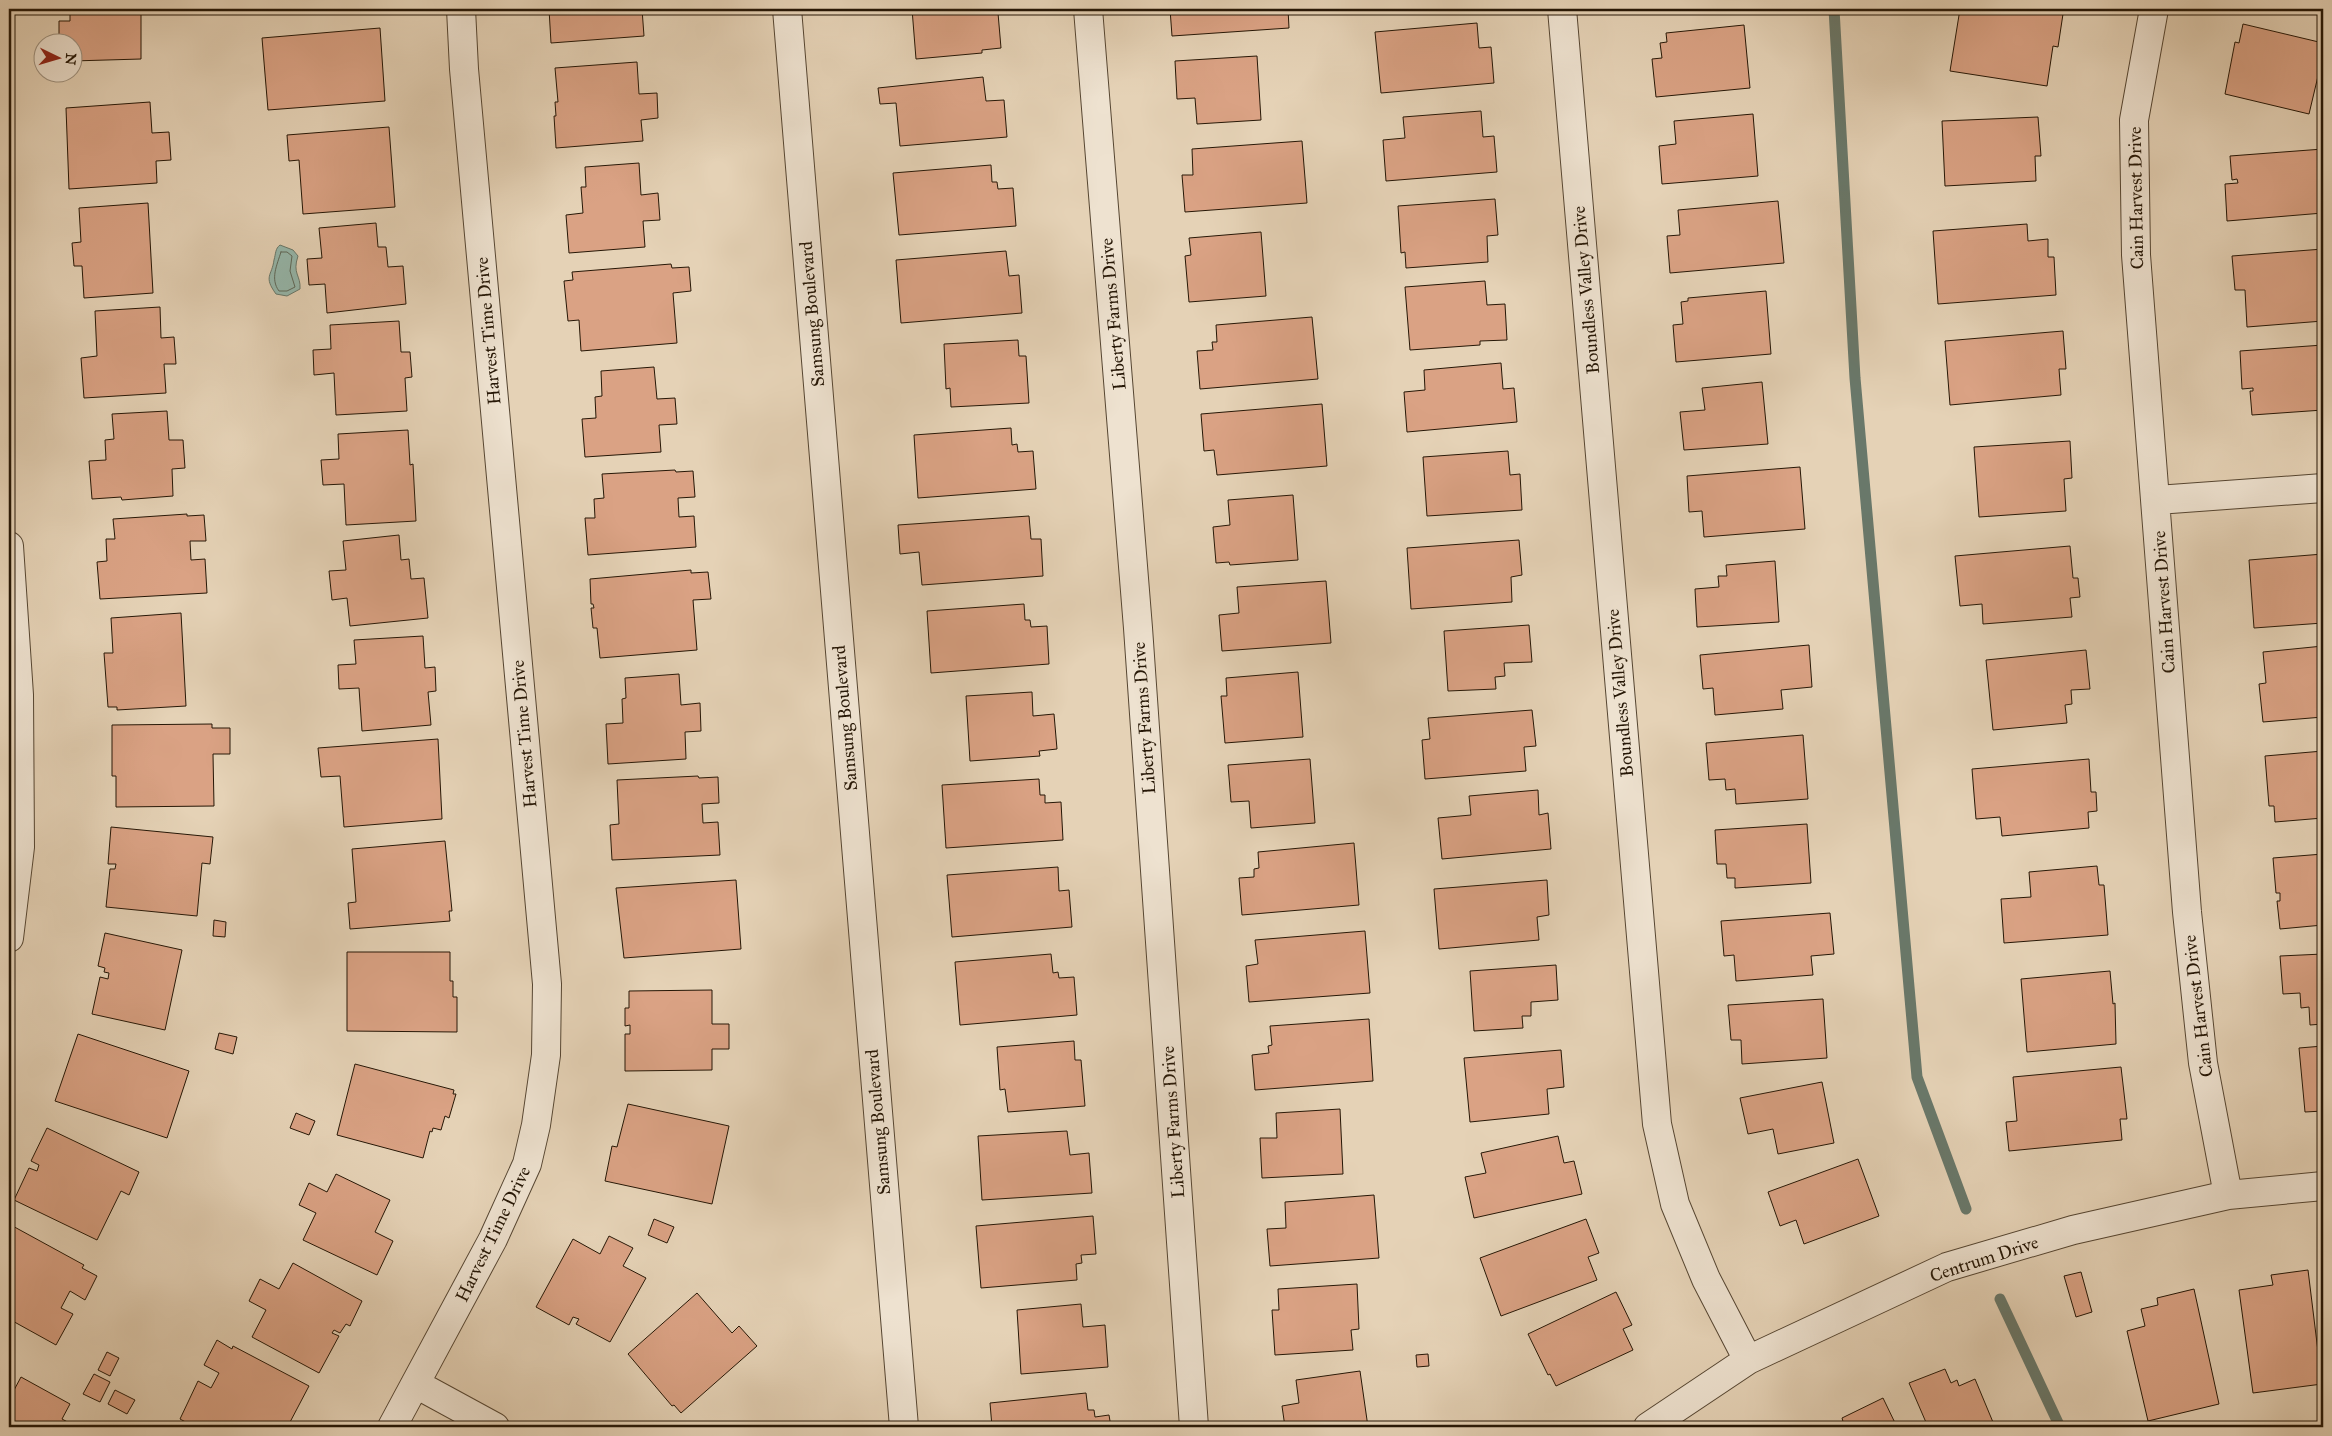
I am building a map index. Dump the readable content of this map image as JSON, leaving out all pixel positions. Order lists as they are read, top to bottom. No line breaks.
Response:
{"streets":{"street":["Cain Harvest Drive","Boundless Valley Drive","Samsung Boulevard","Liberty Farms Drive","Harvest Time Drive","Centrum Drive"]},"crossings":[["Cain Harvest Drive","Centrum Drive"],["Boundless Valley Drive","Centrum Drive"]],"north":"right"}
